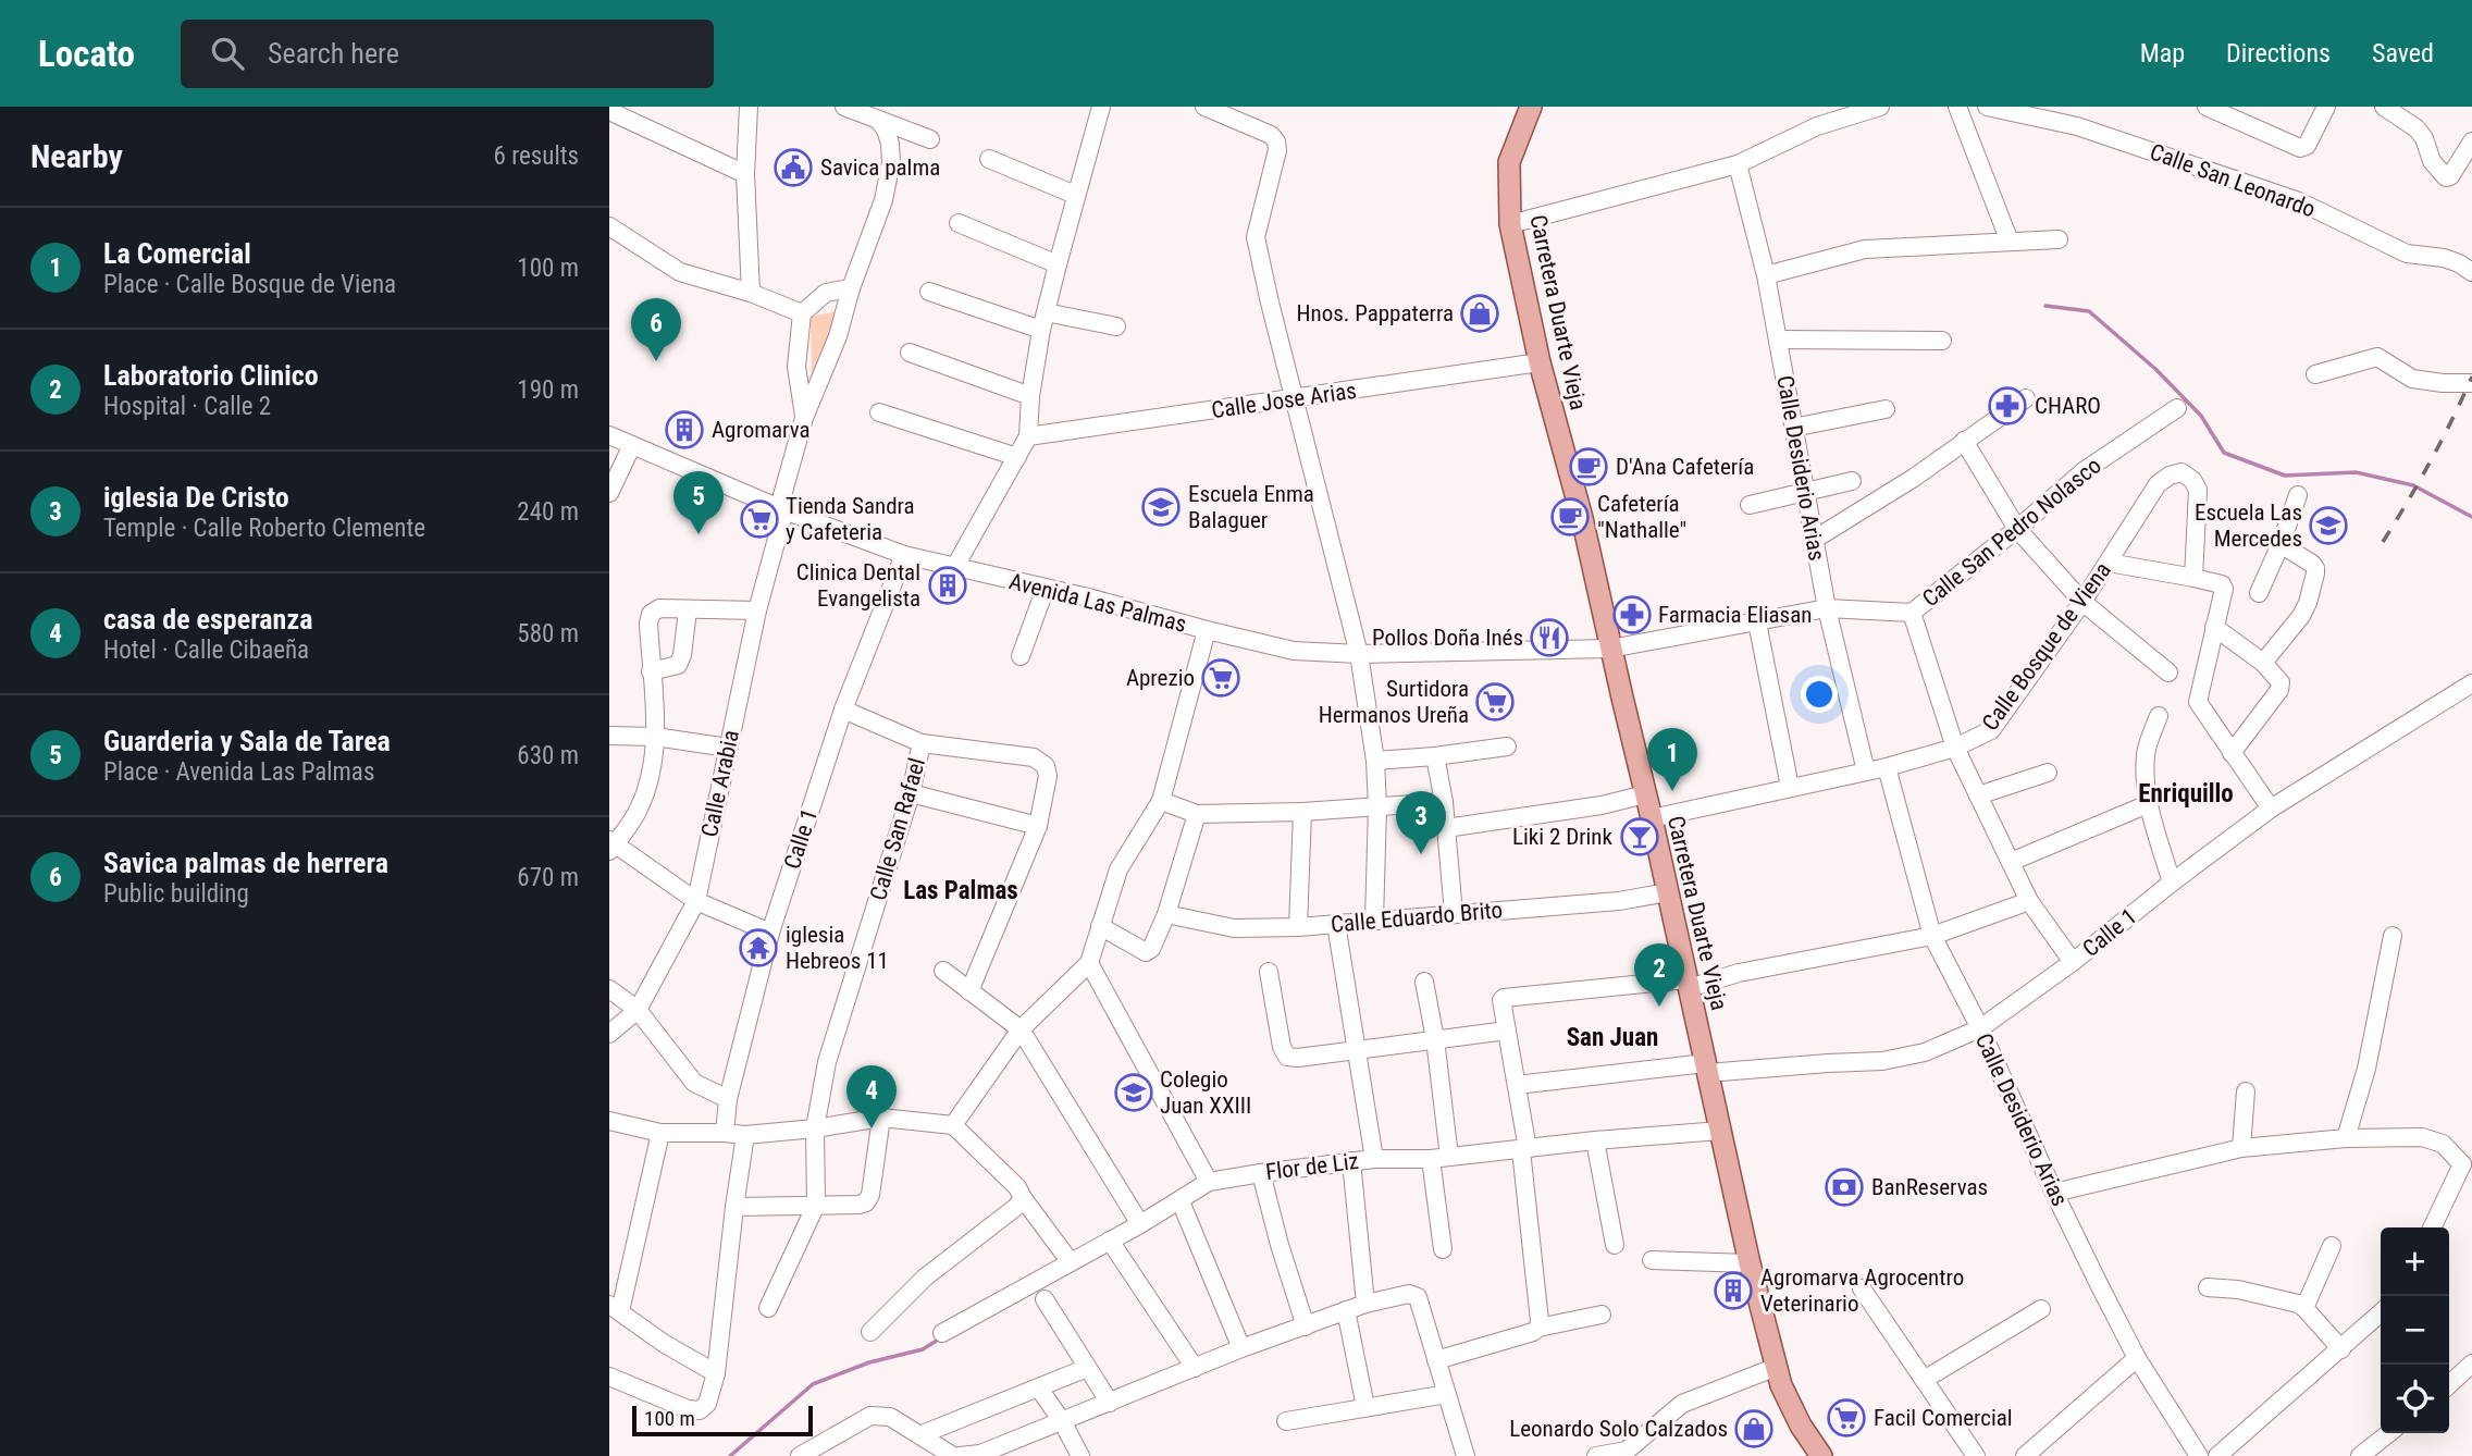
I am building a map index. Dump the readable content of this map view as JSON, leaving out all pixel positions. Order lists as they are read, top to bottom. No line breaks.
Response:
{"streets":{"main road":["Carretera Duarte Vieja"],"street":["Calle San Leonardo","Calle Jose Arias","Calle Desiderio Arias","Calle San Pedro Nolasco","Avenida Las Palmas","Calle Bosque de Viena","Calle Arabia","Calle San Rafael","Calle 1","Calle Eduardo Brito","Flor de Liz"]},"crossings":[["Carretera Duarte Vieja","Calle Jose Arias"],["Carretera Duarte Vieja","Calle San Pedro Nolasco"],["Carretera Duarte Vieja","Avenida Las Palmas"],["Carretera Duarte Vieja","Calle Bosque de Viena"],["Carretera Duarte Vieja","Calle 1"],["Carretera Duarte Vieja","Calle Eduardo Brito"],["Carretera Duarte Vieja","Flor de Liz"],["Calle Desiderio Arias","Calle San Pedro Nolasco"],["Calle Desiderio Arias","Calle Bosque de Viena"],["Calle Desiderio Arias","Calle 1"],["Calle San Pedro Nolasco","Avenida Las Palmas"],["Avenida Las Palmas","Calle Arabia"],["Avenida Las Palmas","Calle 1"]],"districts":["Enriquillo","Las Palmas","San Juan"],"places":{"public building":["Savica palma"],"shop":["Hnos. Pappaterra","Leonardo Solo Calzados"],"pharmacy":["CHARO","Farmacia Eliasan"],"building":["Agromarva","Clinica Dental Evangelista","Agromarva Agrocentro Veterinario"],"cafe":["D'Ana Cafetería","Cafetería \"Nathalle\""],"school or university":["Escuela Enma Balaguer","Escuela Las Mercedes","Colegio Juan XXIII"],"supermarket":["Tienda Sandra y Cafeteria","Aprezio","Surtidora Hermanos Ureña","Facil Comercial"],"restaurant":["Pollos Doña Inés"],"bar":["Liki 2 Drink"],"temple":["iglesia Hebreos 11"],"bank":["BanReservas"]},"scale_bar":"100 m","page":{"header":"Locato","search":"Search here","nav":["Map","Directions","Saved"],"heading":["Nearby","6 results"],"list":[{"mark":"1","name":"La Comercial","note":"Place · Calle Bosque de Viena","value":"100 m"},{"mark":"2","name":"Laboratorio Clinico","note":"Hospital · Calle 2","value":"190 m"},{"mark":"3","name":"iglesia De Cristo","note":"Temple · Calle Roberto Clemente","value":"240 m"},{"mark":"4","name":"casa de esperanza","note":"Hotel · Calle Cibaeña","value":"580 m"},{"mark":"5","name":"Guarderia y Sala de Tarea","note":"Place · Avenida Las Palmas","value":"630 m"},{"mark":"6","name":"Savica palmas de herrera","note":"Public building","value":"670 m"}],"pins":["6","5","1","3","2","4"],"map_buttons":["+","−"],"scale":"100 m"}}
